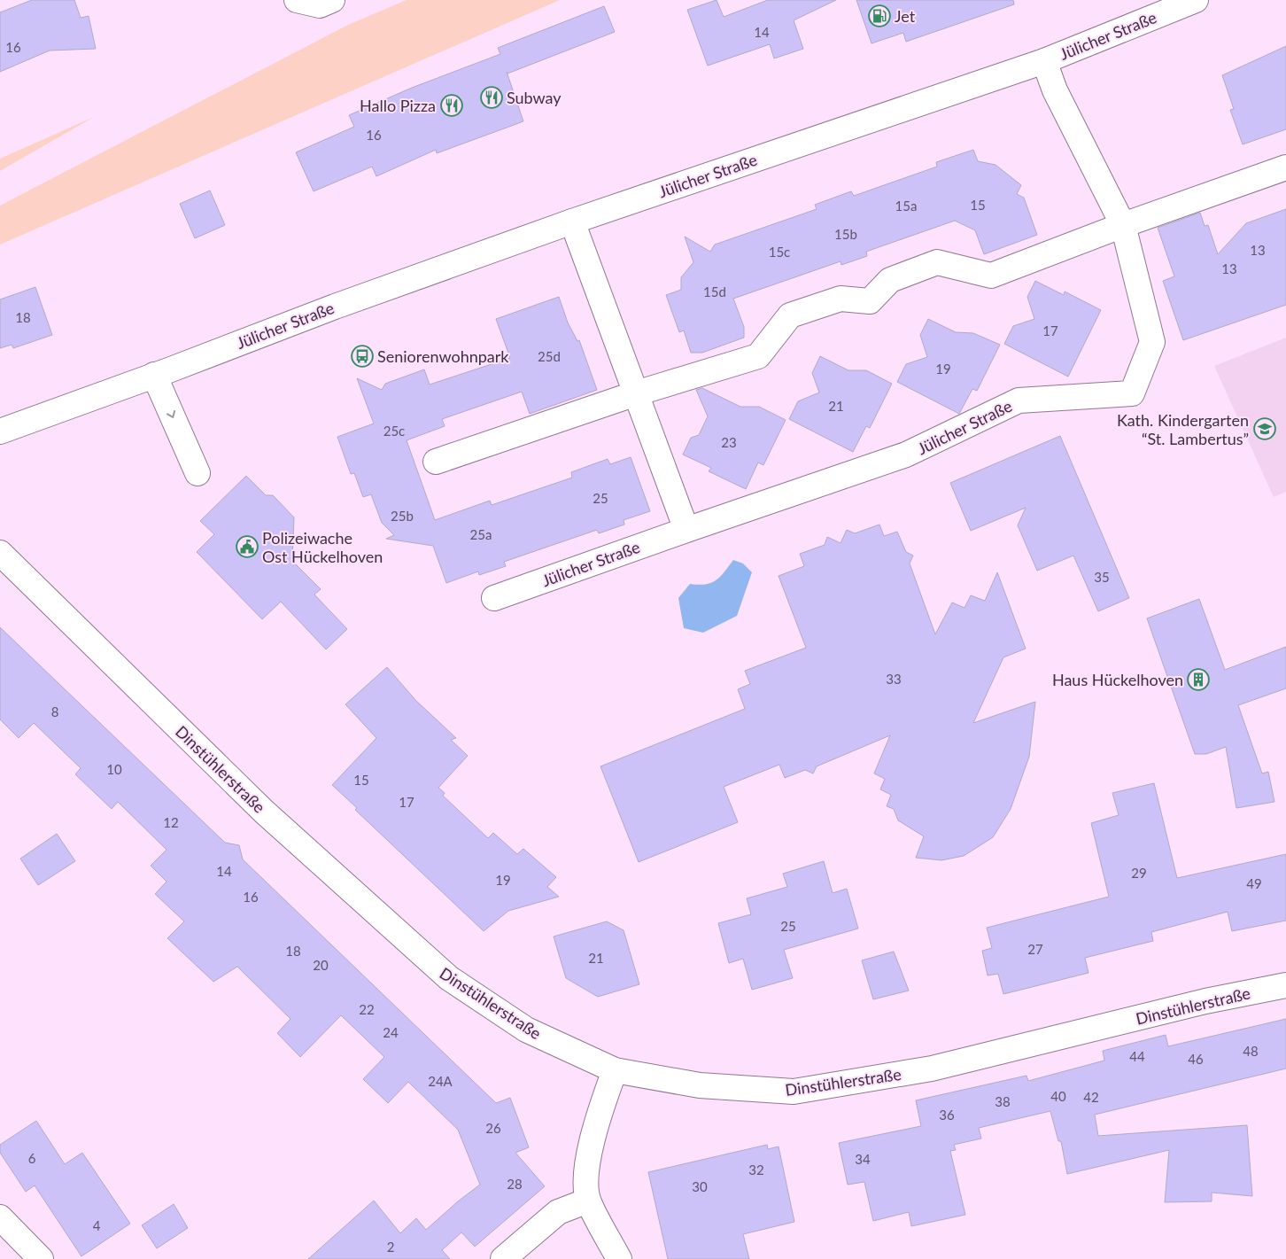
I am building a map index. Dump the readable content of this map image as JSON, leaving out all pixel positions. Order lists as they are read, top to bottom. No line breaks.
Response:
{"streets":{"main road":["Jülicher Straße","Dinstühlerstraße"]},"places":{"fuel station":["Jet"],"restaurant":["Subway","Hallo Pizza"],"bus stop":["Seniorenwohnpark"],"school or university":["Kath. Kindergarten “St. Lambertus”"],"public building":["Polizeiwache Ost Hückelhoven"],"building":["Haus Hückelhoven"]},"house_numbers":["14","16","16","15","15a","15b","13","15c","13","15d","18","17","25d","19","21","25c","23","25","25b","25a","35","33","8","10","15","17","12","14","29","19","49","16","25","27","18","21","20","22","24","48","44","46","24A","40","42","38","36","26","6","34","32","28","30","4","2"]}
